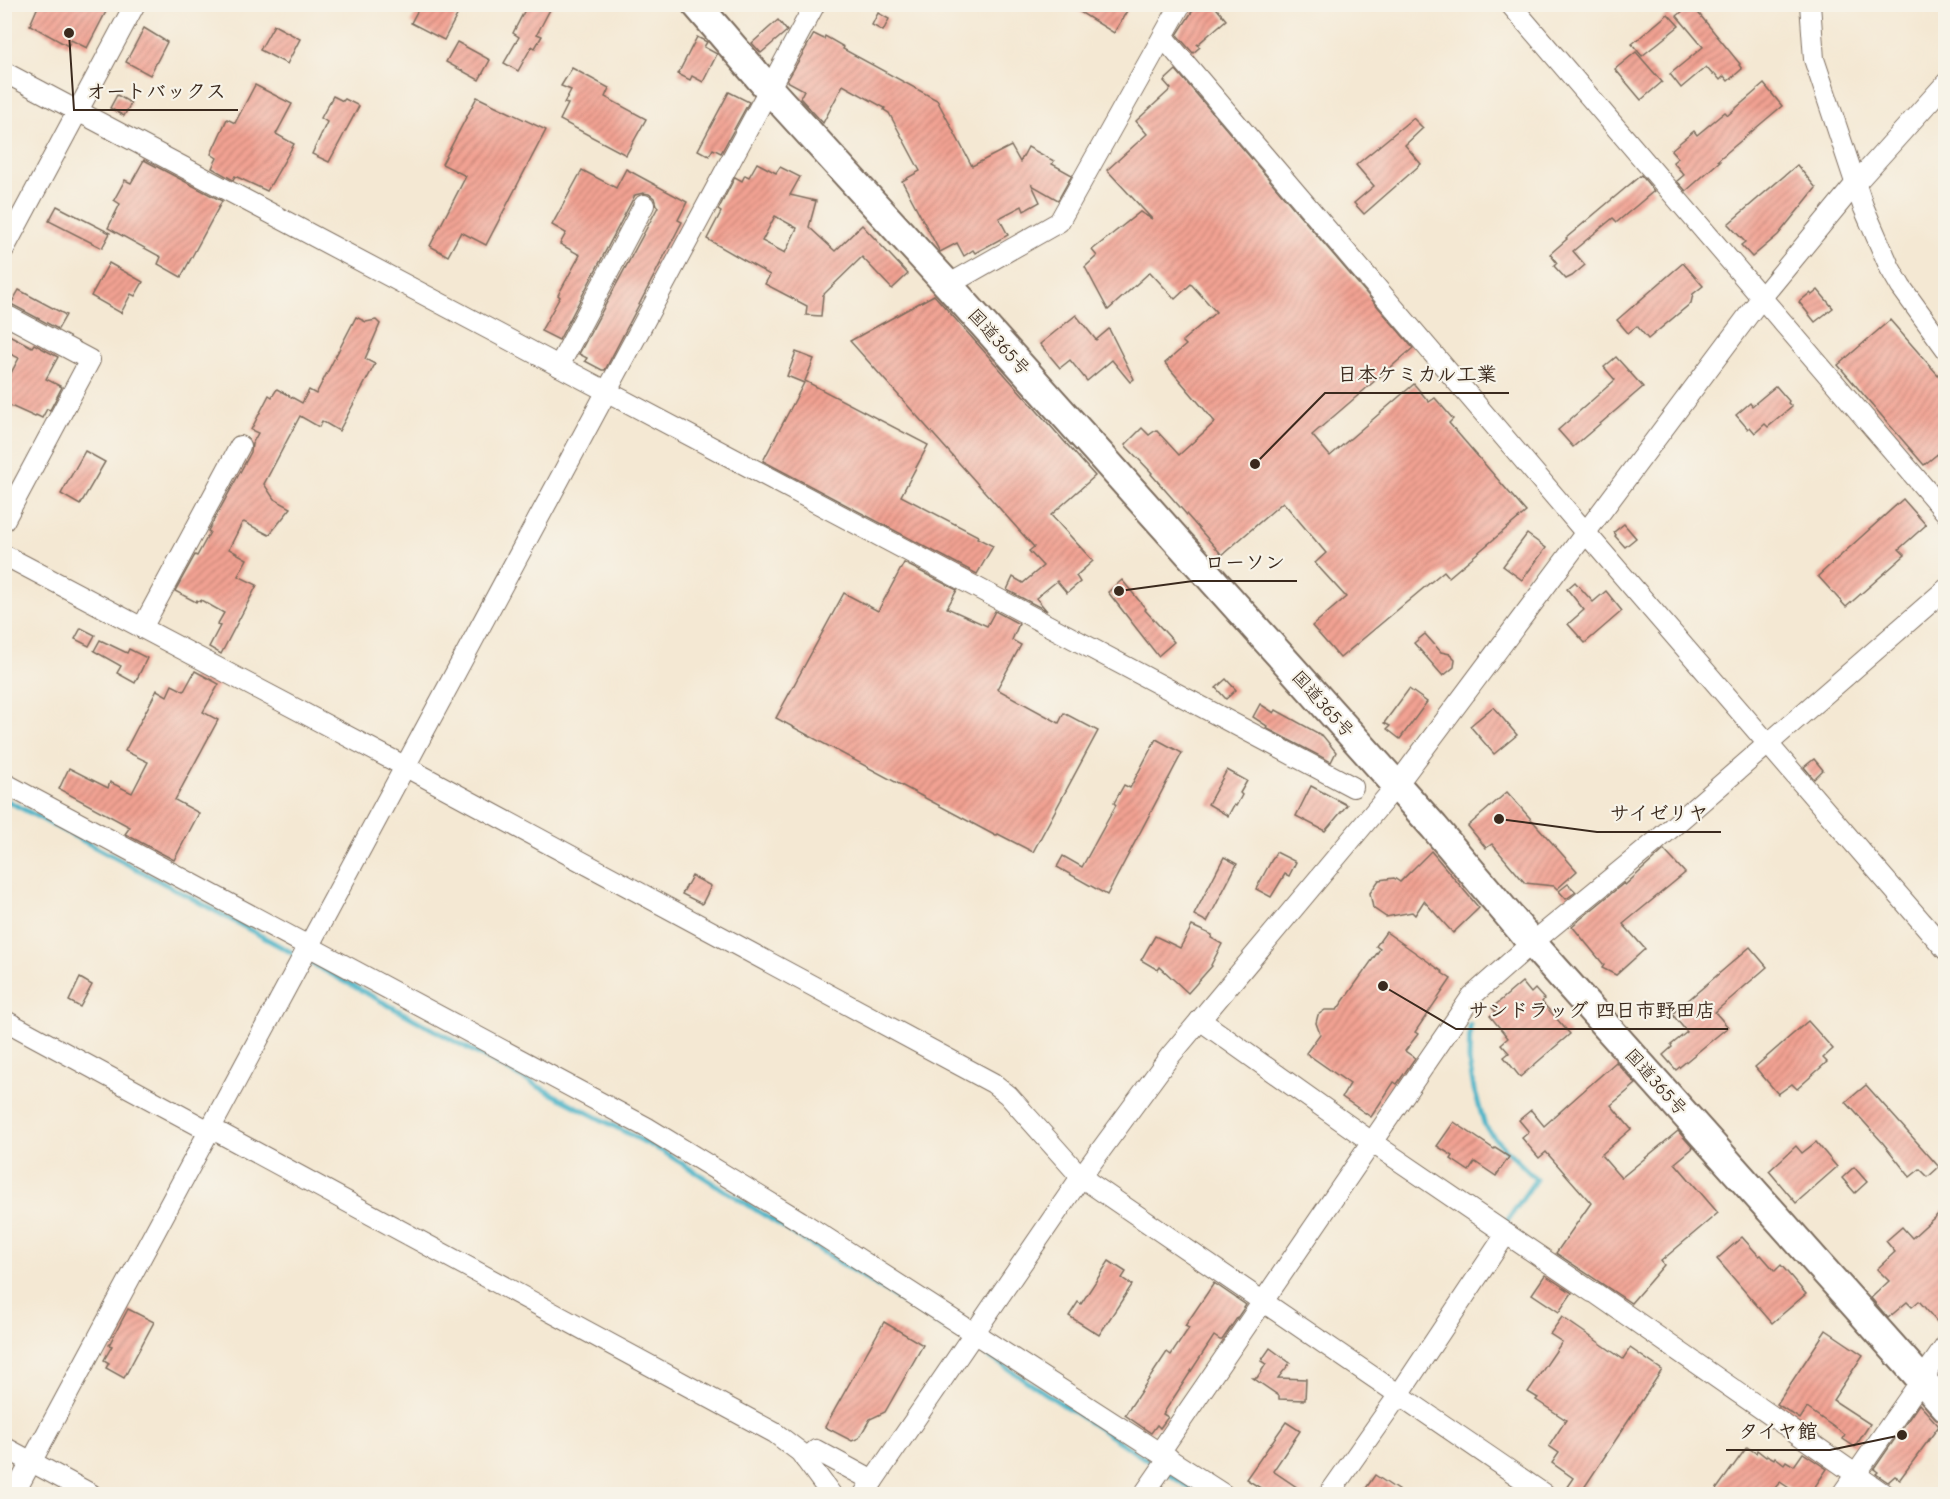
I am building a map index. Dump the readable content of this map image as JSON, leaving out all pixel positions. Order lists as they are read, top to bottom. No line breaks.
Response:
{"streets":{"highway":["国道365号"]},"places":["オートバックス","日本ケミカル工業","ローソン","サイゼリヤ","サンドラッグ 四日市野田店","タイヤ館"]}
